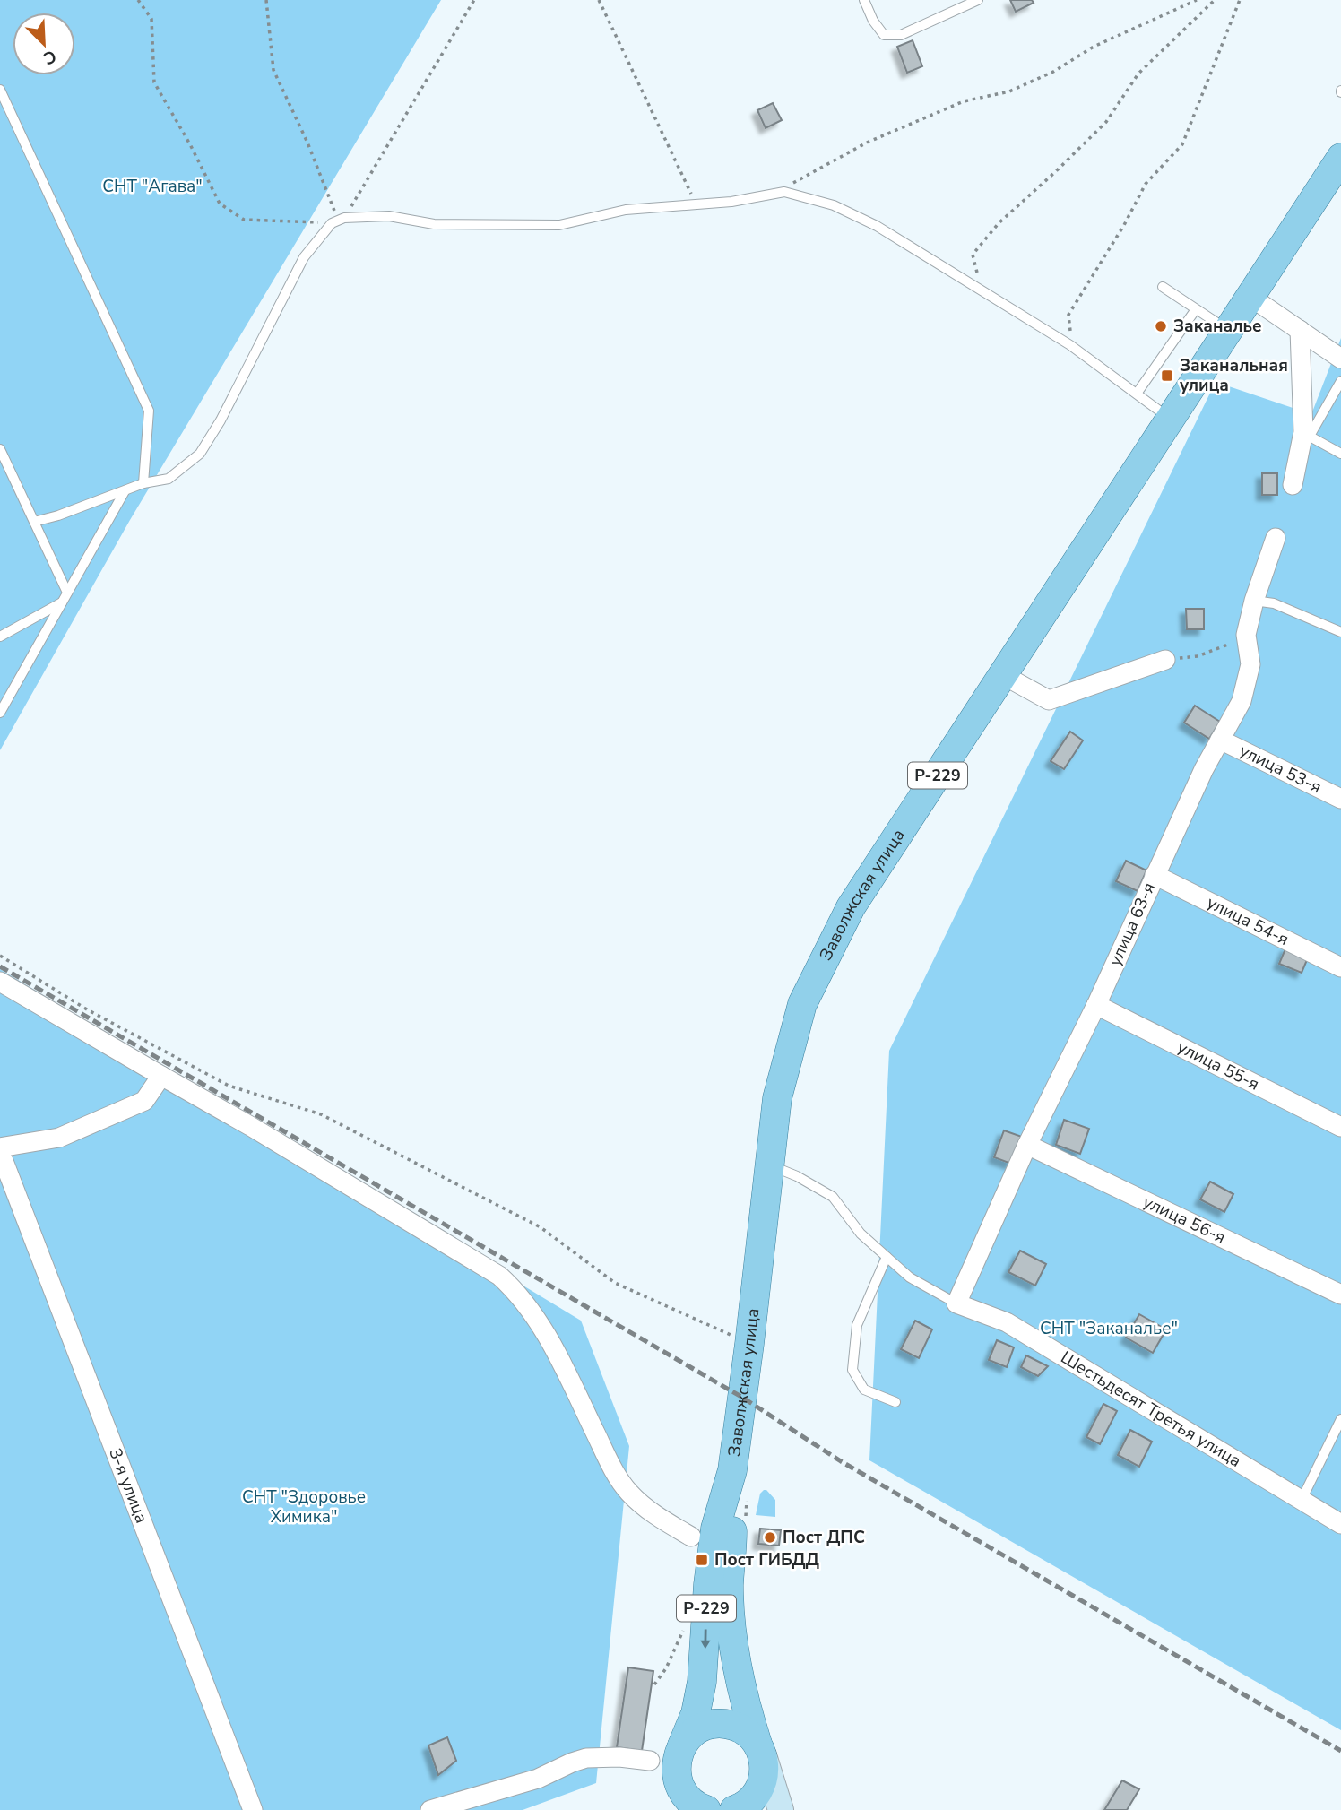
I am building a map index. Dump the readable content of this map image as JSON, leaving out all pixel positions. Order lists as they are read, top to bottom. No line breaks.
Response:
{"streets":{"main road":["Р-229","Заволжская улица"],"street":["улица 53-я","улица 54-я","улица 63-я","улица 55-я","улица 56-я","Шестьдесят Третья улица","3-я улица"]},"crossings":[["улица 53-я","улица 63-я"],["Р-229","Заволжская улица"],["улица 54-я","улица 63-я"],["улица 63-я","улица 55-я"],["улица 63-я","улица 56-я"],["улица 63-я","Шестьдесят Третья улица"]],"parks":["СНТ \"Агава\"","СНТ \"Заканалье\"","СНТ \"Здоровье Химика\""],"places":{"other":["Заканалье","Пост ДПС"],"transit":["Заканальная улица","Пост ГИБДД"]},"north":"bottom right"}
